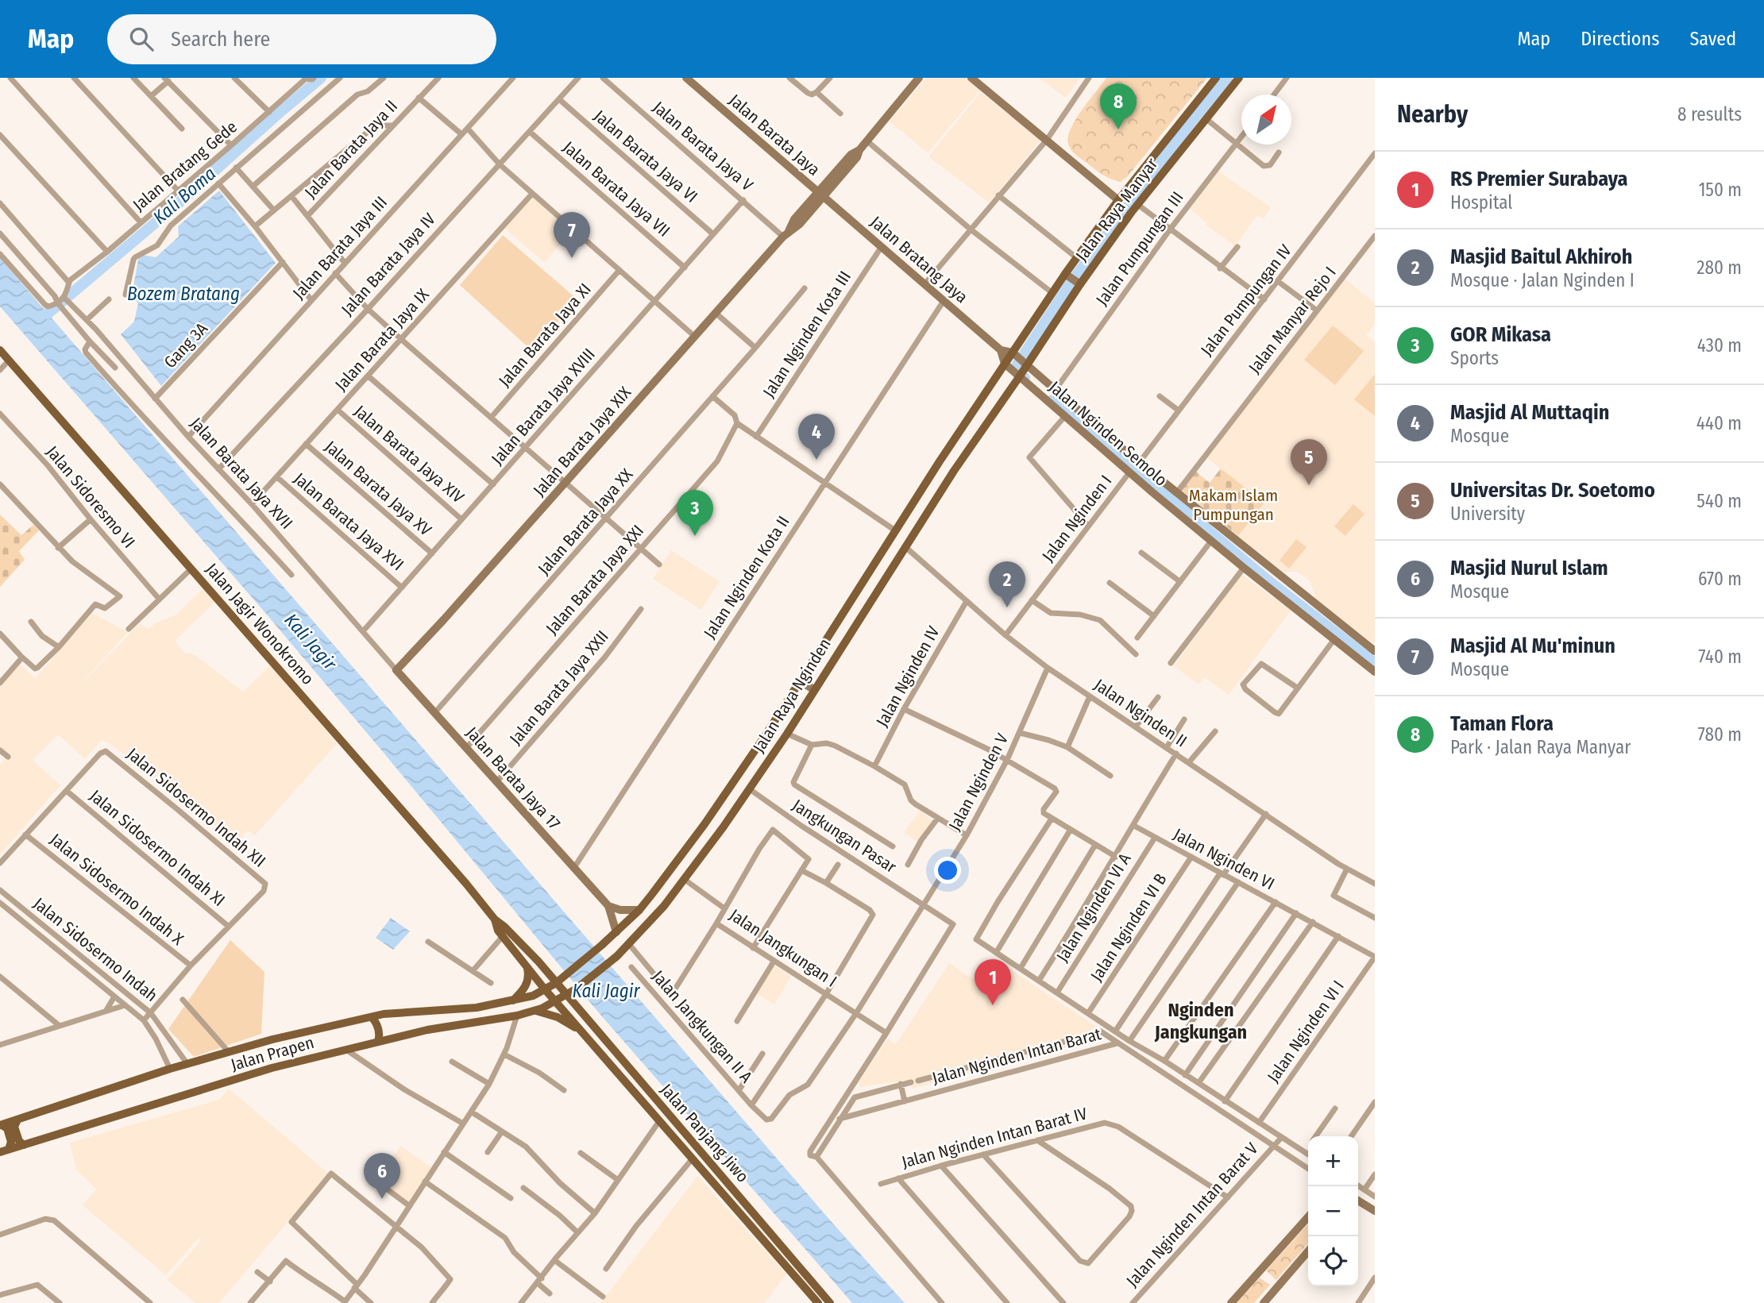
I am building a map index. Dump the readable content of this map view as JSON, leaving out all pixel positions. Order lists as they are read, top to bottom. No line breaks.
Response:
{"streets":{"main road":["Jalan Raya Manyar","Jalan Jagir Wonokromo","Jalan Raya Nginden","Jalan Prapen","Jalan Panjang Jiwo"],"street":["Jalan Barata Jaya","Jalan Barata Jaya V","Jalan Barata Jaya II","Jalan Barata Jaya VI","Jalan Bratang Gede","Jalan Barata Jaya VII","Jalan Barata Jaya III","Jalan Pumpungan III","Jalan Bratang Jaya","Jalan Barata Jaya IV","Jalan Pumpungan IV","Jalan Manyar Rejo I","Jalan Nginden Kota III","Jalan Barata Jaya XI","Jalan Barata Jaya IX","Gang 3A","Jalan Barata Jaya XVIII","Jalan Nginden Semolo","Jalan Barata Jaya XIX","Jalan Barata Jaya XIV","Jalan Barata Jaya XVII","Jalan Barata Jaya XV","Jalan Sidoresmo VI","Jalan Nginden I","Jalan Barata Jaya XVI","Jalan Barata Jaya XX","Jalan Nginden Kota II","Jalan Barata Jaya XXI","Jalan Nginden IV","Jalan Barata Jaya XXII","Jalan Nginden II","Jalan Barata Jaya 17","Jalan Nginden V","Jalan Sidosermo Indah XII","Jangkungan Pasar","Jalan Sidosermo Indah XI","Jalan Nginden VI","Jalan Sidosermo Indah X","Jalan Nginden VI A","Jalan Nginden VI B","Jalan Jangkungan I","Jalan Sidosermo Indah","Jalan Jangkungan II A","Jalan Nginden VI I","Jalan Nginden Intan Barat","Jalan Nginden Intan Barat IV","Jalan Nginden Intan Barat V"]},"crossings":[["Jalan Barata Jaya","Jalan Bratang Jaya"],["Jalan Barata Jaya","Jalan Barata Jaya XIX"],["Jalan Barata Jaya V","Jalan Barata Jaya XVIII"],["Jalan Barata Jaya V","Jalan Barata Jaya XIX"],["Jalan Barata Jaya VI","Jalan Barata Jaya IV"],["Jalan Barata Jaya VI","Jalan Barata Jaya XVIII"],["Jalan Barata Jaya VII","Jalan Barata Jaya IV"],["Jalan Barata Jaya VII","Jalan Barata Jaya XVIII"],["Jalan Raya Manyar","Jalan Bratang Jaya"],["Jalan Raya Manyar","Jalan Nginden Semolo"],["Jalan Raya Manyar","Jalan Raya Nginden"],["Jalan Barata Jaya III","Jalan Barata Jaya XVII"],["Jalan Pumpungan III","Jalan Nginden Semolo"],["Jalan Bratang Jaya","Jalan Nginden Kota III"],["Jalan Bratang Jaya","Jalan Nginden Semolo"],["Jalan Bratang Jaya","Jalan Barata Jaya XIX"],["Jalan Bratang Jaya","Jalan Nginden Kota II"],["Jalan Bratang Jaya","Jalan Raya Nginden"],["Jalan Barata Jaya IV","Jalan Barata Jaya XVII"],["Jalan Pumpungan IV","Jalan Nginden Semolo"],["Jalan Manyar Rejo I","Jalan Nginden Semolo"],["Jalan Barata Jaya IX","Jalan Barata Jaya XIV"],["Jalan Barata Jaya IX","Jalan Barata Jaya XVII"],["Jalan Barata Jaya IX","Jalan Barata Jaya XV"],["Jalan Barata Jaya IX","Jalan Barata Jaya XVI"],["Gang 3A","Jalan Barata Jaya XVII"],["Jalan Barata Jaya XVIII","Jalan Barata Jaya XIV"],["Jalan Barata Jaya XVIII","Jalan Barata Jaya XVII"],["Jalan Barata Jaya XVIII","Jalan Barata Jaya XV"],["Jalan Barata Jaya XVIII","Jalan Barata Jaya XVI"],["Jalan Nginden Semolo","Jalan Nginden I"],["Jalan Nginden Semolo","Jalan Raya Nginden"],["Jalan Barata Jaya XIX","Jalan Barata Jaya XVII"],["Jalan Barata Jaya XIX","Jalan Barata Jaya 17"],["Jalan Barata Jaya XVII","Jalan Barata Jaya 17"],["Jalan Nginden I","Jalan Nginden II"],["Jalan Barata Jaya XX","Jalan Barata Jaya 17"],["Jalan Nginden Kota II","Jalan Barata Jaya 17"],["Jalan Barata Jaya XXI","Jalan Barata Jaya 17"],["Jalan Jagir Wonokromo","Jalan Raya Nginden"],["Jalan Jagir Wonokromo","Jalan Prapen"],["Jalan Jagir Wonokromo","Jalan Panjang Jiwo"],["Jalan Nginden IV","Jalan Nginden II"],["Jalan Barata Jaya XXII","Jalan Barata Jaya 17"],["Jalan Raya Nginden","Jalan Nginden II"],["Jalan Raya Nginden","Jalan Barata Jaya 17"],["Jalan Raya Nginden","Jangkungan Pasar"],["Jalan Raya Nginden","Jalan Jangkungan I"],["Jalan Raya Nginden","Jalan Prapen"],["Jalan Raya Nginden","Jalan Panjang Jiwo"],["Jalan Nginden II","Jalan Nginden V"],["Jalan Nginden V","Jangkungan Pasar"],["Jalan Nginden V","Jalan Jangkungan I"],["Jalan Nginden V","Jalan Jangkungan II A"],["Jalan Sidosermo Indah XII","Jalan Sidosermo Indah XI"],["Jangkungan Pasar","Jalan Jangkungan I"],["Jalan Nginden VI","Jalan Nginden VI A"],["Jalan Nginden VI","Jalan Nginden VI B"],["Jalan Nginden VI","Jalan Nginden VI I"],["Jalan Jangkungan I","Jalan Jangkungan II A"],["Jalan Sidosermo Indah","Jalan Prapen"],["Jalan Prapen","Jalan Panjang Jiwo"],["Jalan Nginden Intan Barat IV","Jalan Nginden Intan Barat V"]],"districts":["Nginden Jangkungan"],"water":["Kali Boma","Bozem Bratang","Kali Jagir"],"parks":["Makam Islam Pumpungan"],"north":"top right","page":{"header":"Map","search":"Search here","nav":["Map","Directions","Saved"],"heading":["Nearby","8 results"],"pins":["8","7","4","5","3","2","1","6"],"list":[{"mark":"1","name":"RS Premier Surabaya","note":"Hospital","value":"150 m"},{"mark":"2","name":"Masjid Baitul Akhiroh","note":"Mosque · Jalan Nginden I","value":"280 m"},{"mark":"3","name":"GOR Mikasa","note":"Sports","value":"430 m"},{"mark":"4","name":"Masjid Al Muttaqin","note":"Mosque","value":"440 m"},{"mark":"5","name":"Universitas Dr. Soetomo","note":"University","value":"540 m"},{"mark":"6","name":"Masjid Nurul Islam","note":"Mosque","value":"670 m"},{"mark":"7","name":"Masjid Al Mu'minun","note":"Mosque","value":"740 m"},{"mark":"8","name":"Taman Flora","note":"Park · Jalan Raya Manyar","value":"780 m"}],"map_buttons":["+","−"]}}
